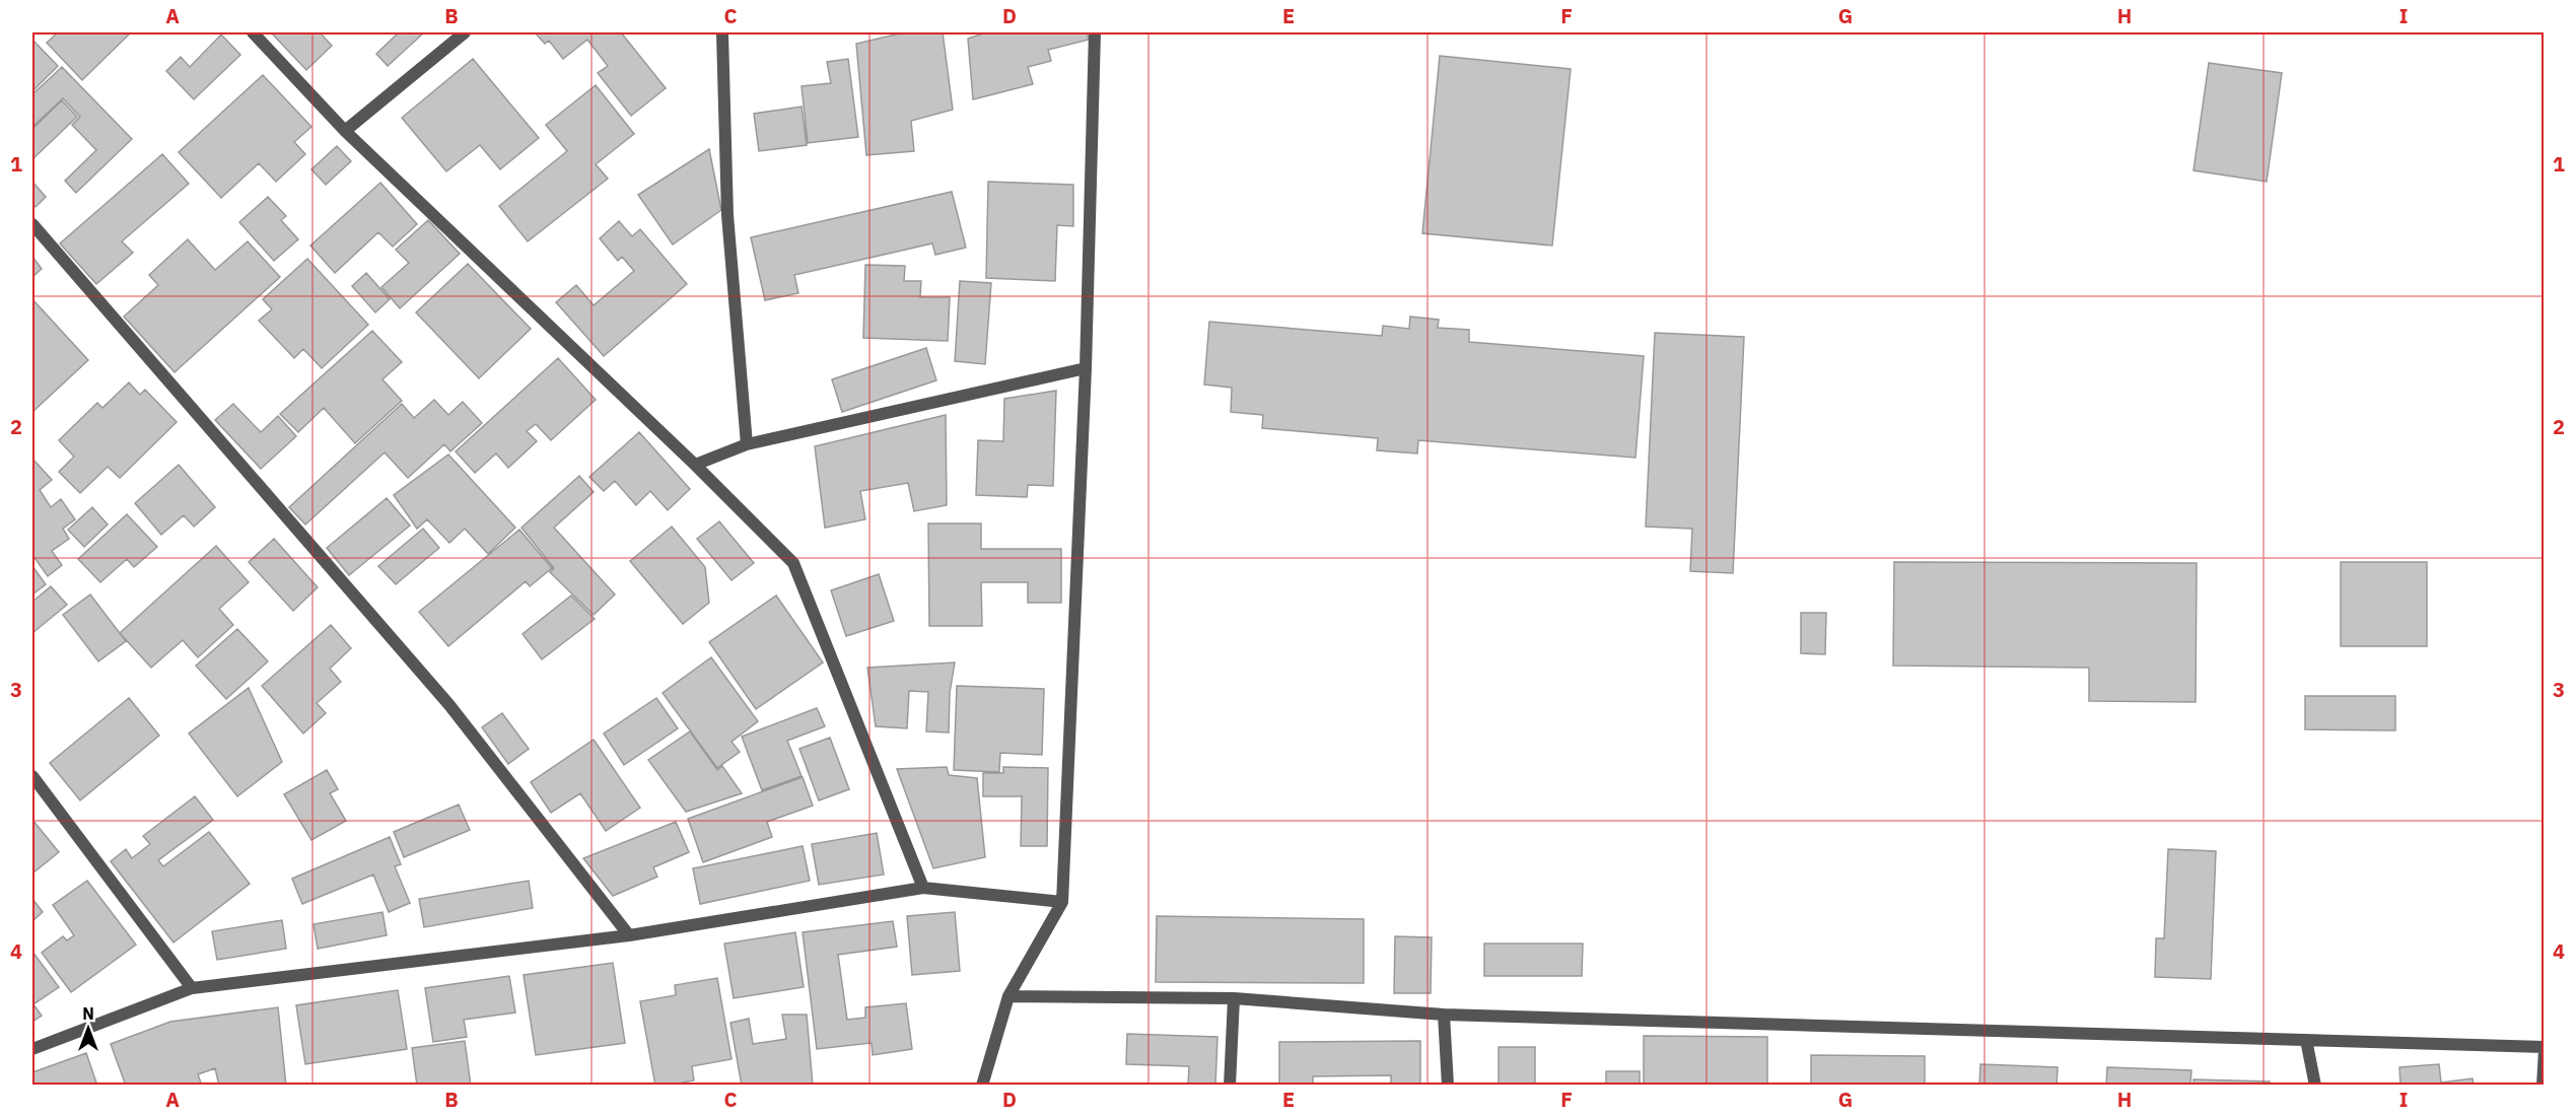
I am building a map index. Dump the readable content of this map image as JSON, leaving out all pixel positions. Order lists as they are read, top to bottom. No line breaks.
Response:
{"north":"top","grid":{"columns":["A","B","C","D","E","F","G","H","I"],"rows":["1","2","3","4"]}}
